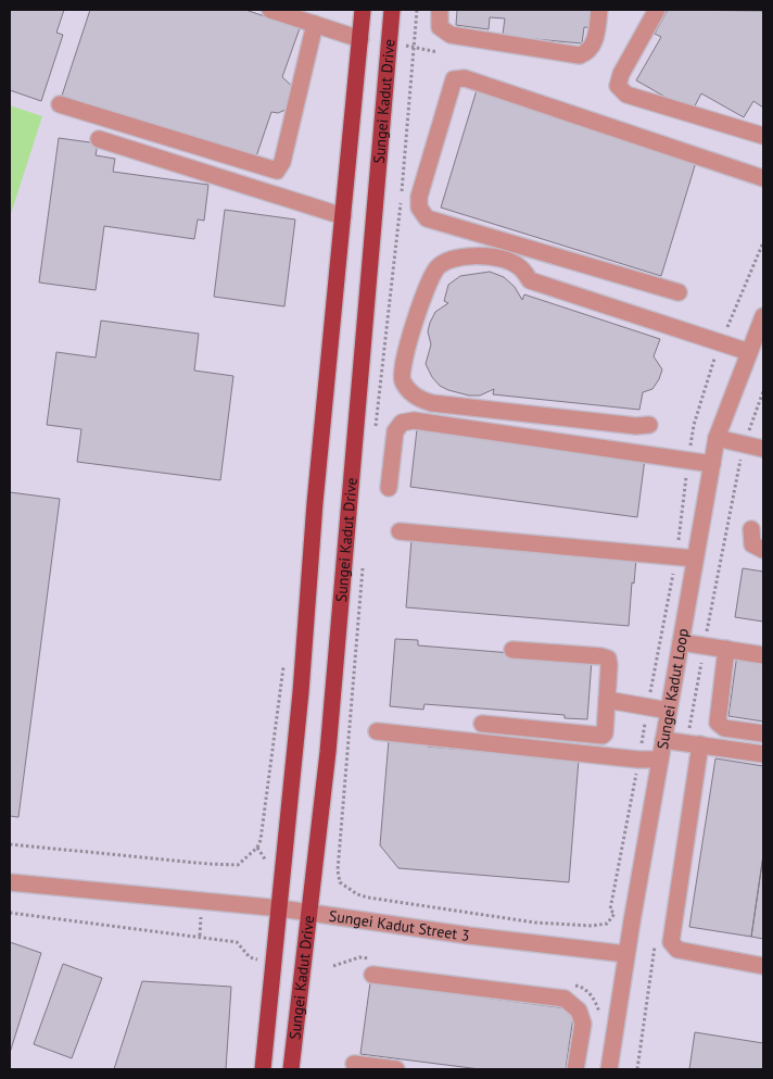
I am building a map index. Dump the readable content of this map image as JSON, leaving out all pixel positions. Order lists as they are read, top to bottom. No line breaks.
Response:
{"streets":{"main road":["Sungei Kadut Drive"],"street":["Sungei Kadut Loop","Sungei Kadut Street 3"]},"crossings":[["Sungei Kadut Drive","Sungei Kadut Street 3"],["Sungei Kadut Loop","Sungei Kadut Street 3"]]}
